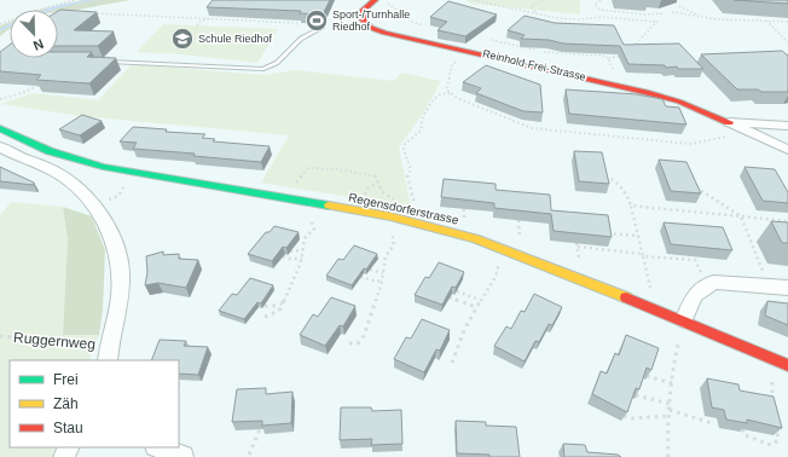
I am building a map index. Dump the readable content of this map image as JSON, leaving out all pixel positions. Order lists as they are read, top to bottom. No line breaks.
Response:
{"streets":{"street":["Reinhold-Frei-Strasse","Regensdorferstrasse"],"path":["Ruggernweg"]},"places":{"sports":["Sport-/Turnhalle Riedhof"],"school or university":["Schule Riedhof"]},"legend":["Frei","Zäh","Stau"],"north":"bottom right"}
